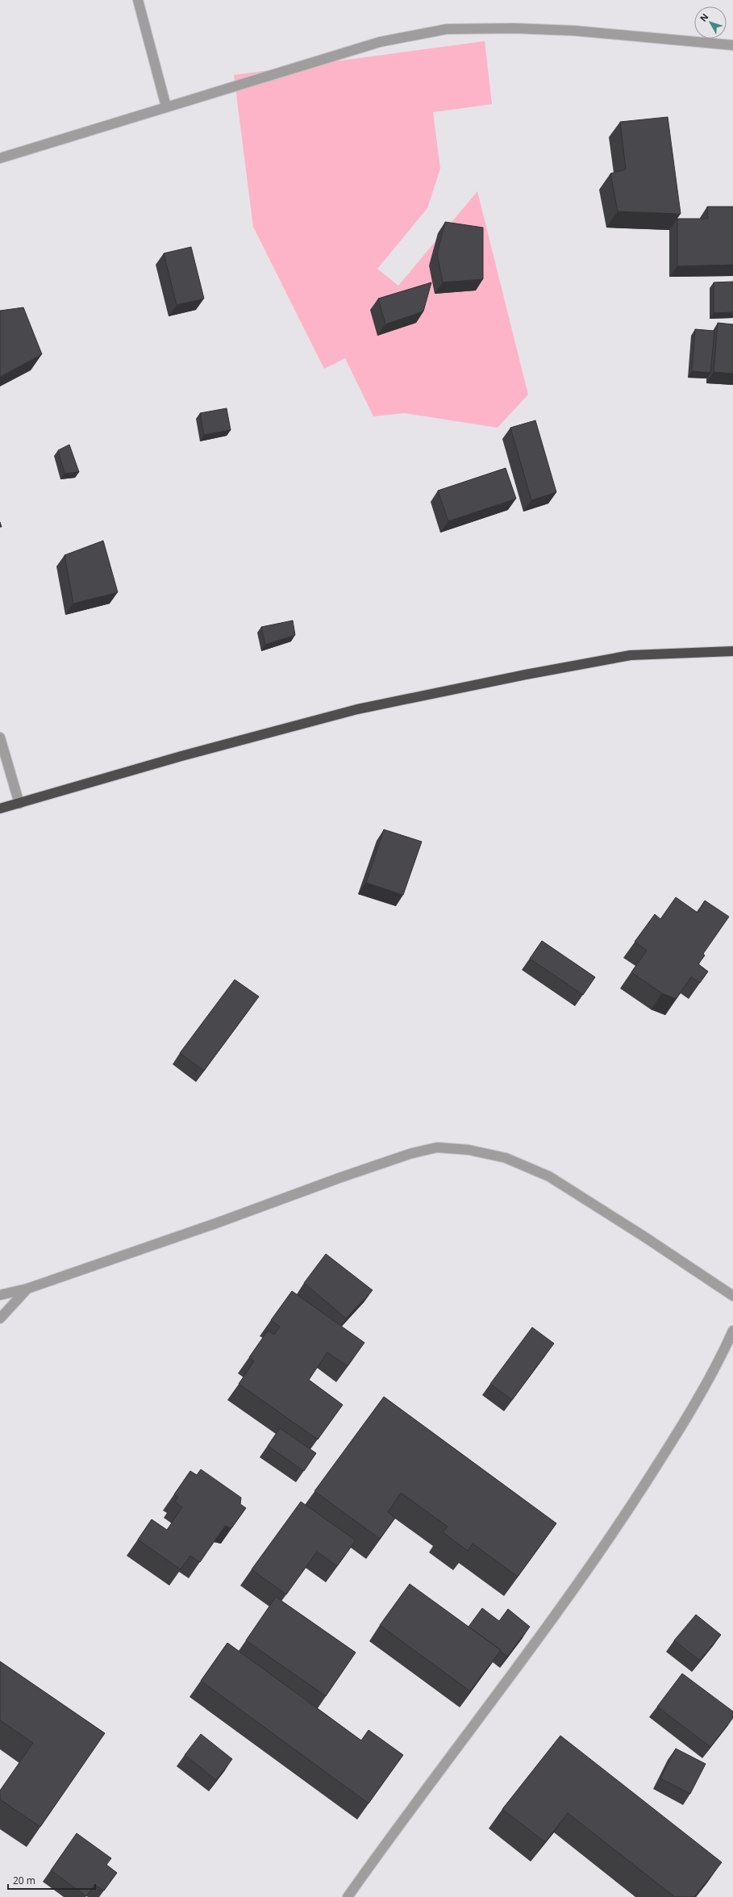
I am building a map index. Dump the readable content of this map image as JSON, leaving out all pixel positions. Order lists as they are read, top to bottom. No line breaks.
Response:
{"scale_bar":"20 m","north":"top left"}
